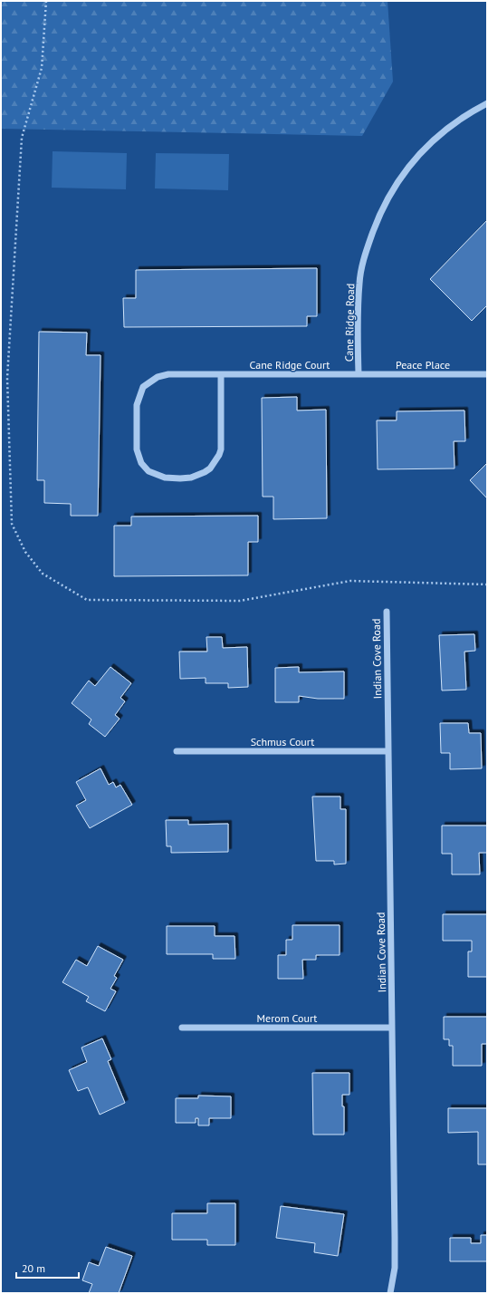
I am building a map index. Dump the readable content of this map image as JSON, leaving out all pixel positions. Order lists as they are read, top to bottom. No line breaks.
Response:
{"streets":{"street":["Cane Ridge Road","Cane Ridge Court","Peace Place","Indian Cove Road","Schmus Court","Merom Court"]},"crossings":[["Cane Ridge Road","Cane Ridge Court"],["Cane Ridge Road","Peace Place"],["Cane Ridge Court","Peace Place"],["Indian Cove Road","Schmus Court"],["Indian Cove Road","Merom Court"]],"scale_bar":"20 m"}
